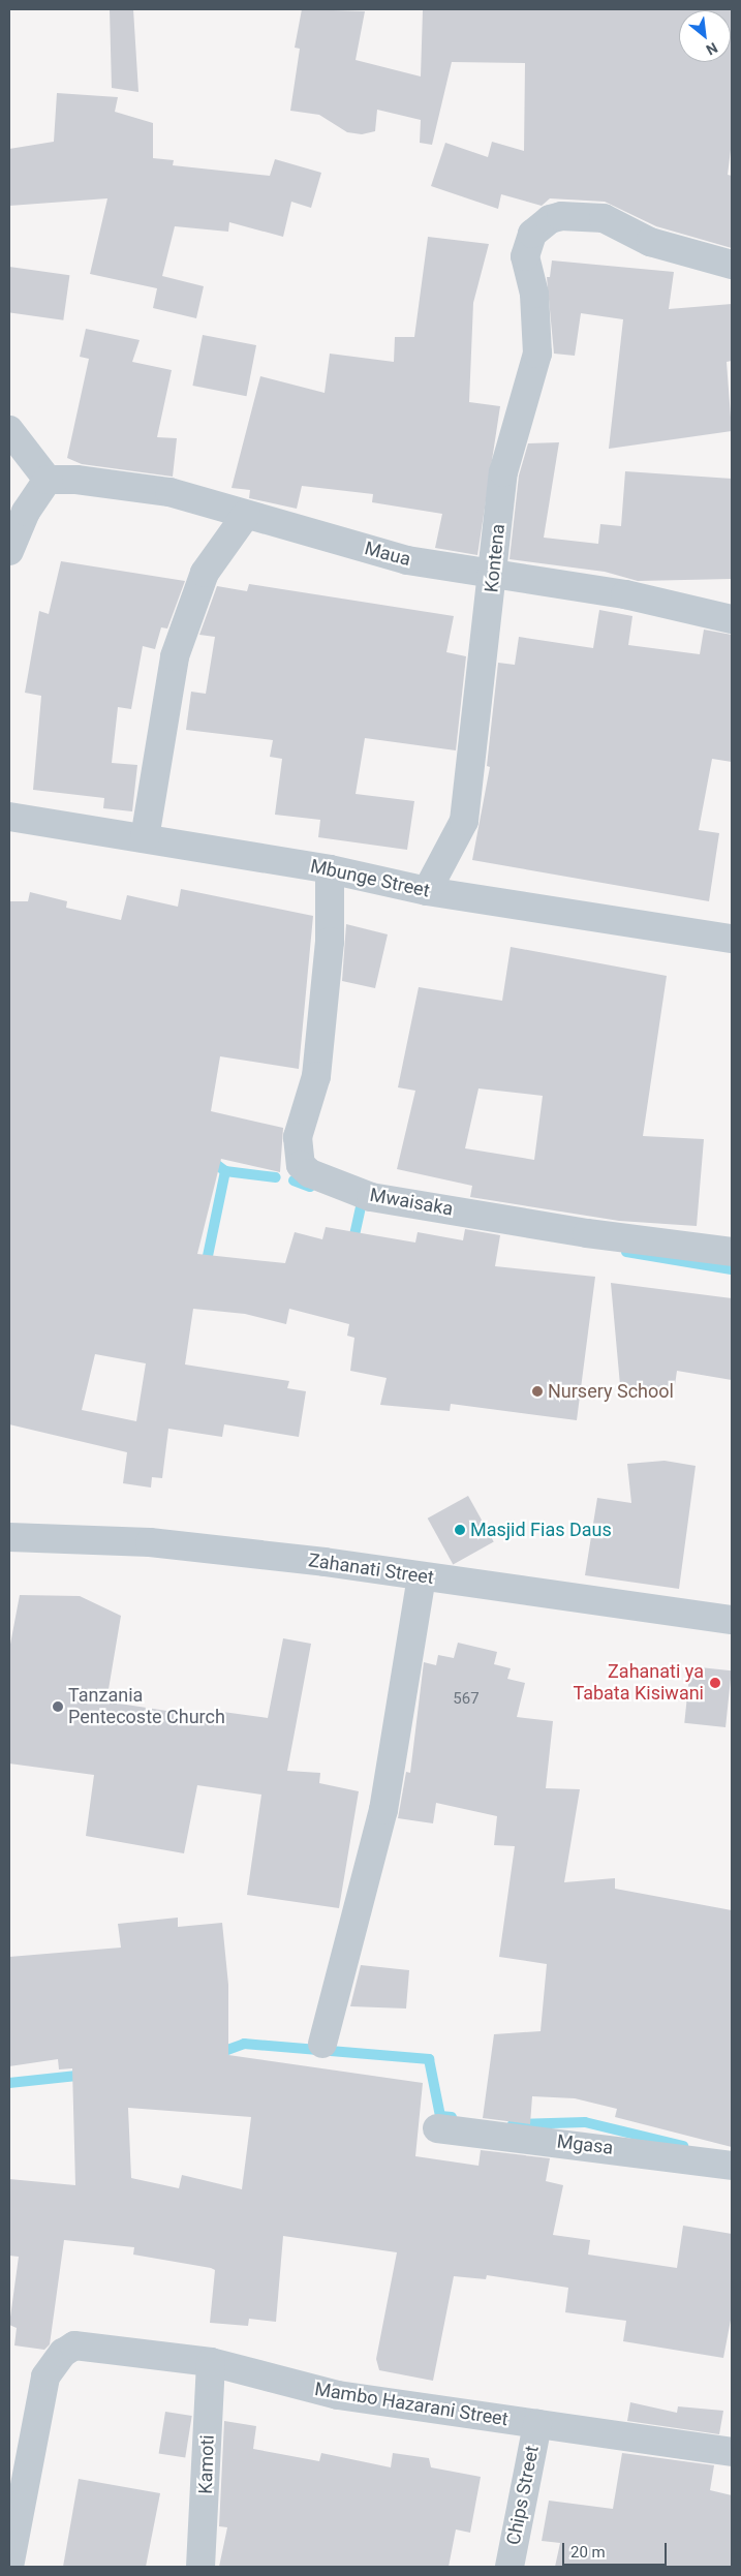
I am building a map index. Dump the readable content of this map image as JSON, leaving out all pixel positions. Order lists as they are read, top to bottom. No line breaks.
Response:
{"streets":{"street":["Maua","Kontena","Mbunge Street","Mwaisaka","Zahanati Street","Mgasa","Mambo Hazarani Street","Kamoti","Chips Street"]},"crossings":[["Maua","Kontena"],["Kontena","Mbunge Street"],["Mbunge Street","Mwaisaka"],["Mambo Hazarani Street","Kamoti"],["Mambo Hazarani Street","Chips Street"]],"places":["Nursery School","Masjid Fias Daus","Zahanati ya Tabata Kisiwani","Tanzania Pentecoste Church"],"house_numbers":["567"],"scale_bar":"20 m","north":"bottom right"}
